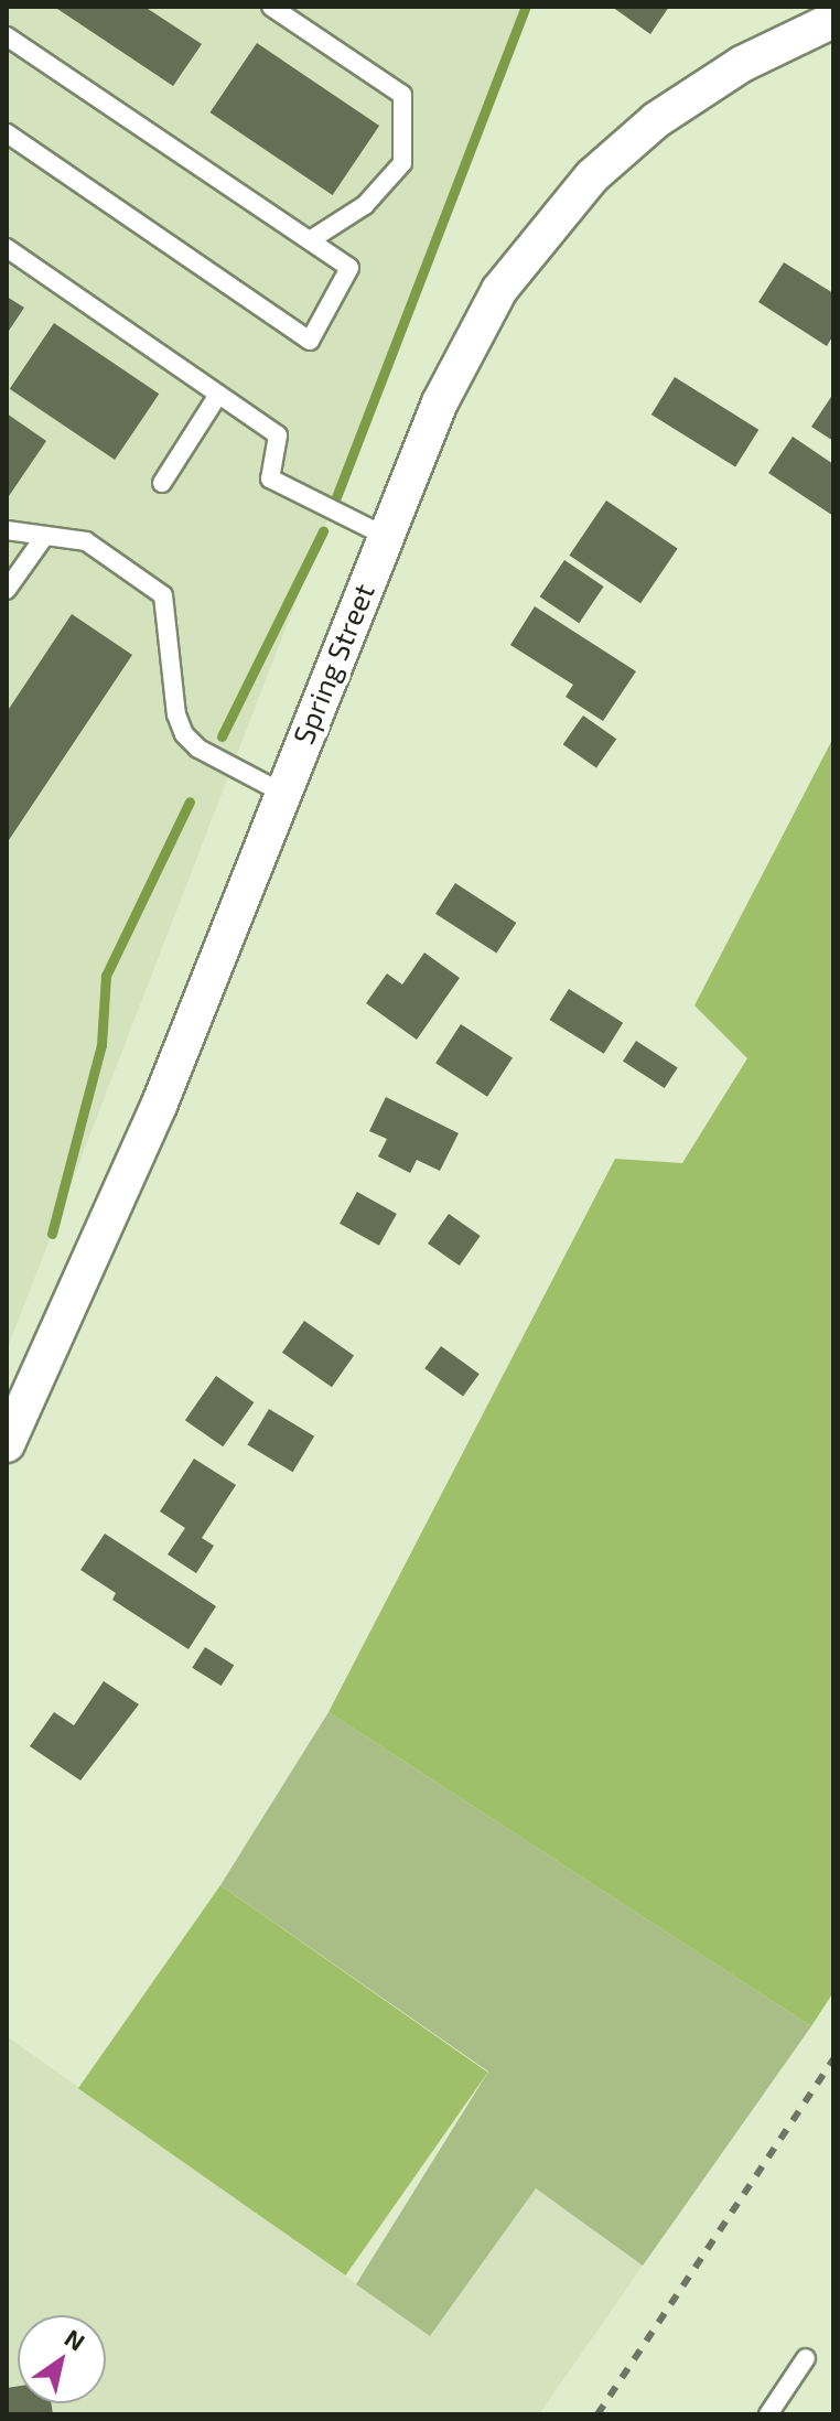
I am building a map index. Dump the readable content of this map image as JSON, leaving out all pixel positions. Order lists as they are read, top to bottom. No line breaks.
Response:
{"streets":{"street":["Spring Street"]},"north":"top right"}
